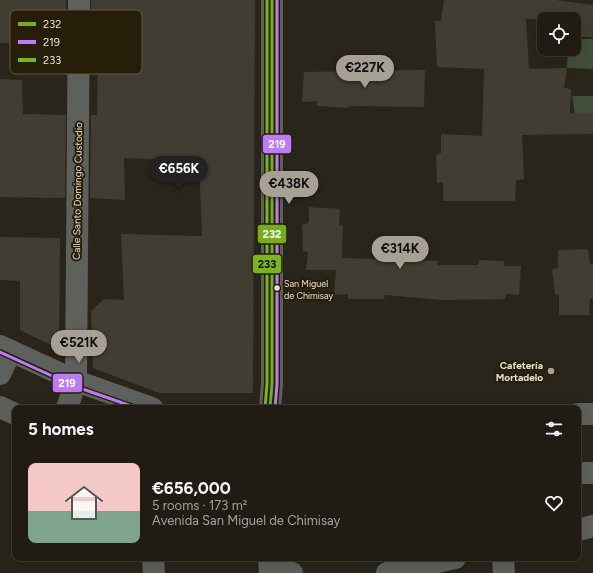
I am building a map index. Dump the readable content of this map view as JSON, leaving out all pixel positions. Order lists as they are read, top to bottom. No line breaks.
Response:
{"streets":{"street":["Calle Santo Domingo Custodio"]},"places":["San Miguel de Chimisay","Cafetería Mortadelo"],"lines":["transit line 232","transit line 219","transit line 233"],"legend":["232","219","233"],"page":{"price":["€227K","€656K","€438K","€314K","€521K"],"heading":"5 homes","list":[{"name":"€656,000","note":"5 rooms · 173 m² · Avenida San Miguel de Chimisay"}]}}
